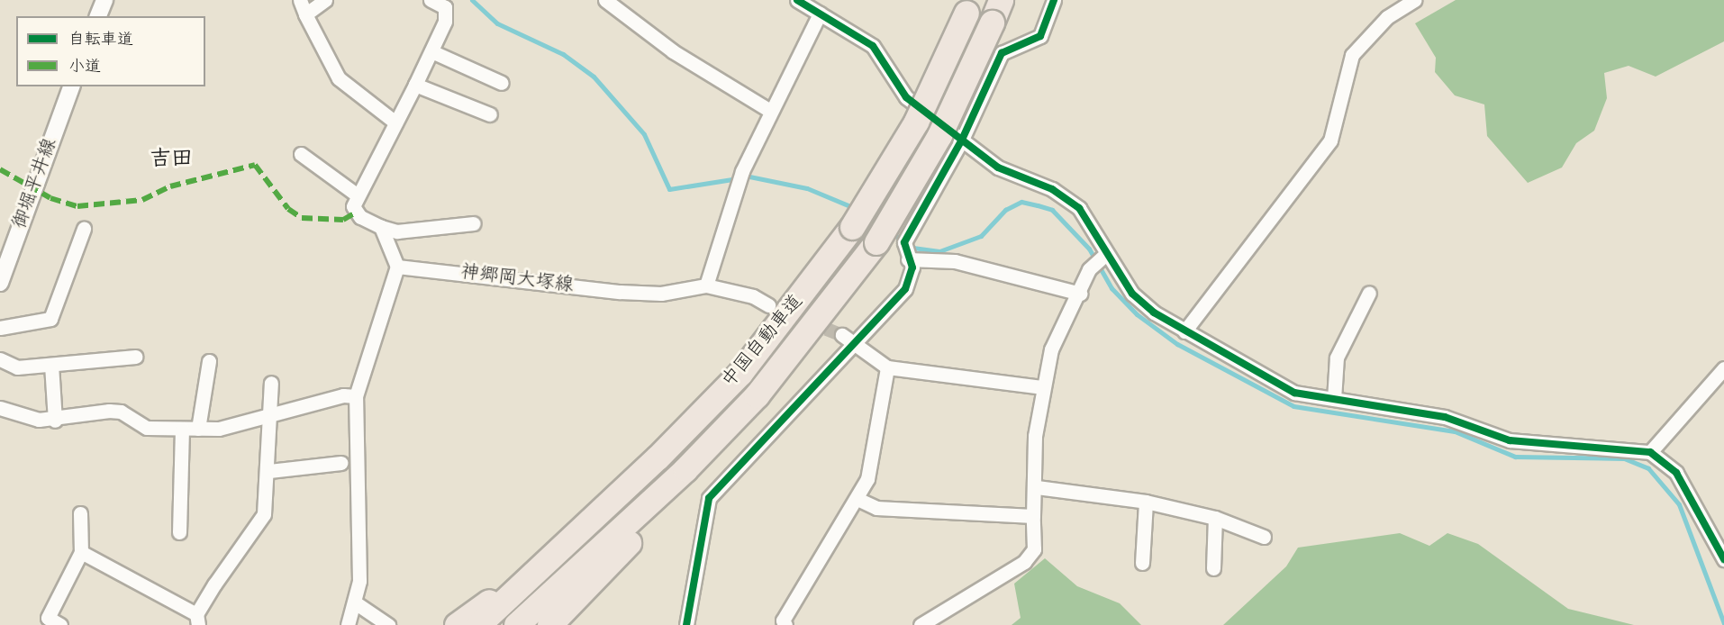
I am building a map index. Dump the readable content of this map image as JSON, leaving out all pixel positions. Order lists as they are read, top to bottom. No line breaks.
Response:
{"streets":{"highway":["中国自動車道"],"street":["御堀平井線","神郷岡大塚線"]},"districts":["吉田"],"legend":["自転車道","小道"]}
